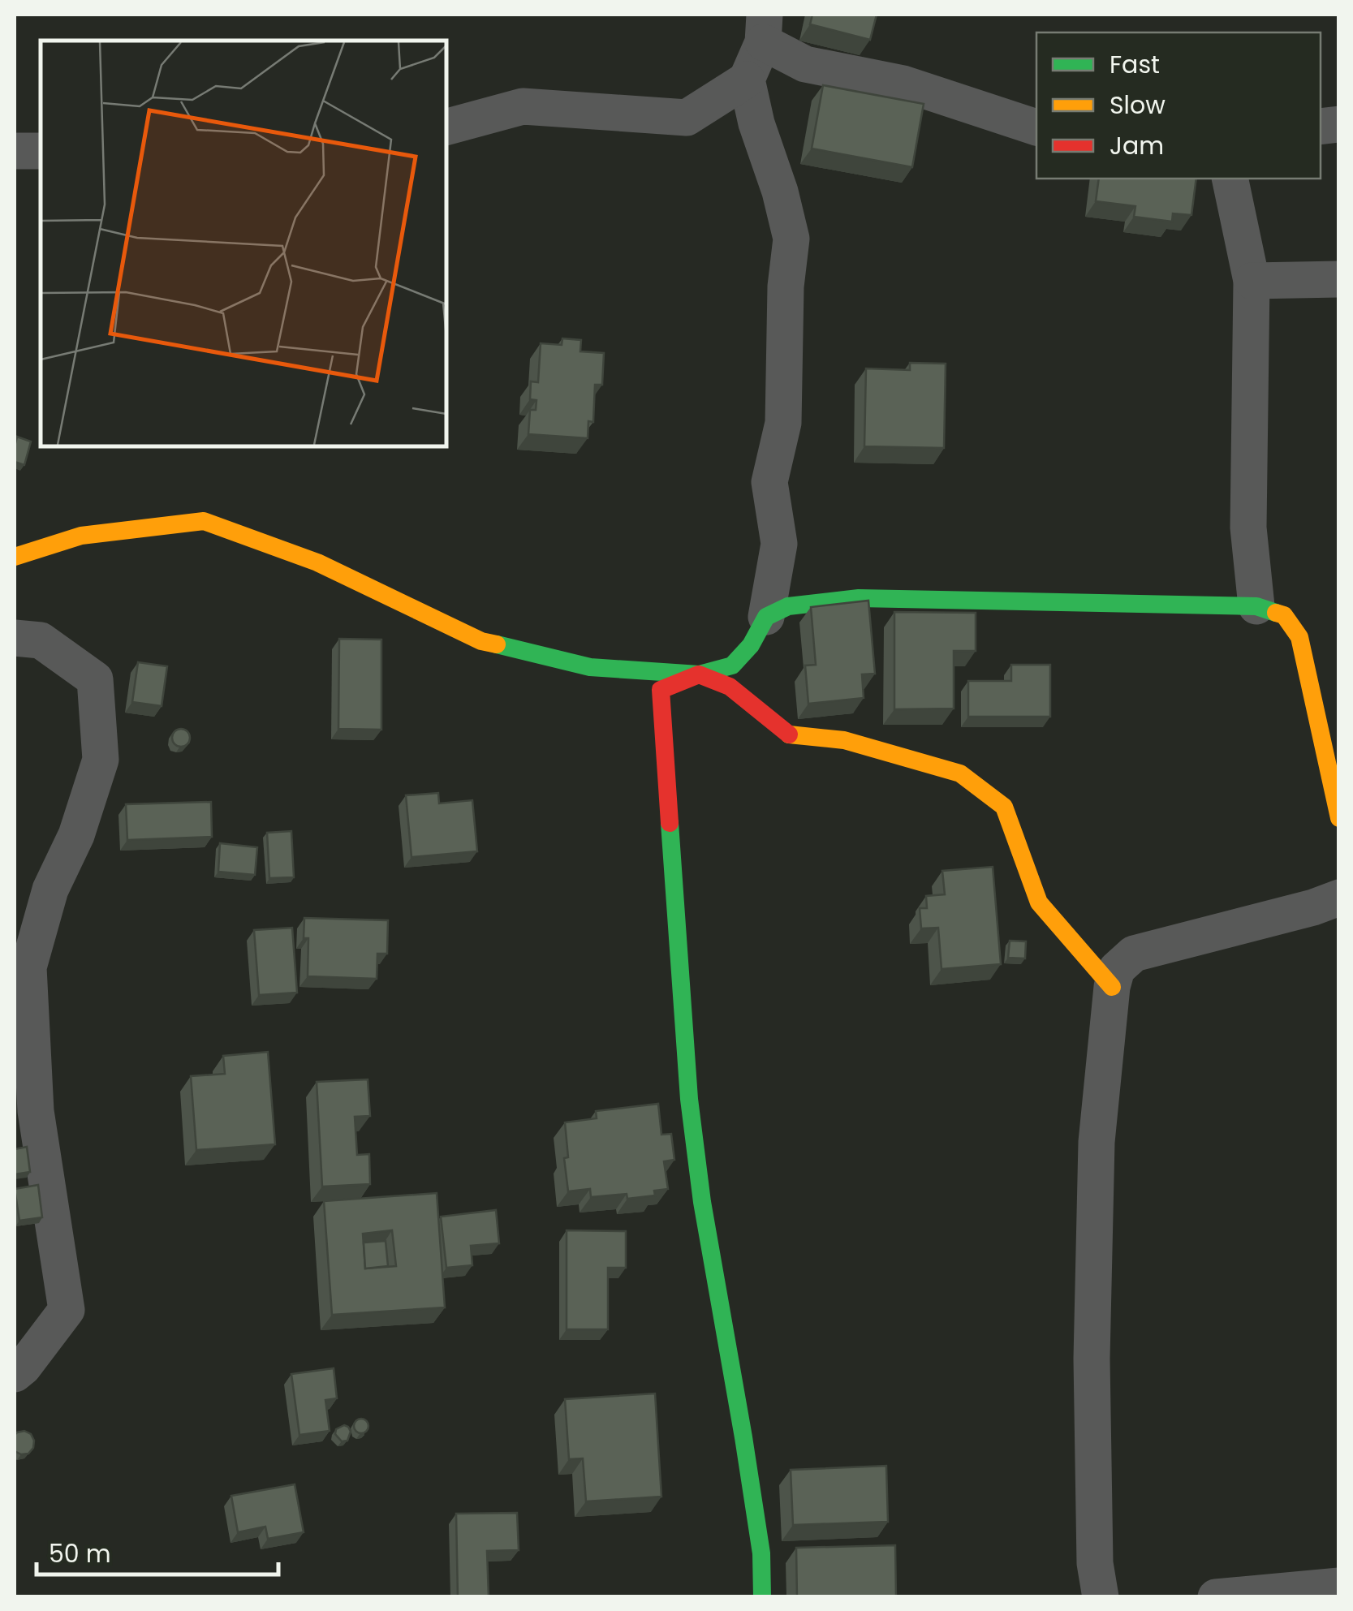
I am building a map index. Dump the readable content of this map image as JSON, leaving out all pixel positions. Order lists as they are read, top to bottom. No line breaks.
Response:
{"legend":["Fast","Slow","Jam"],"scale_bar":"50 m"}
